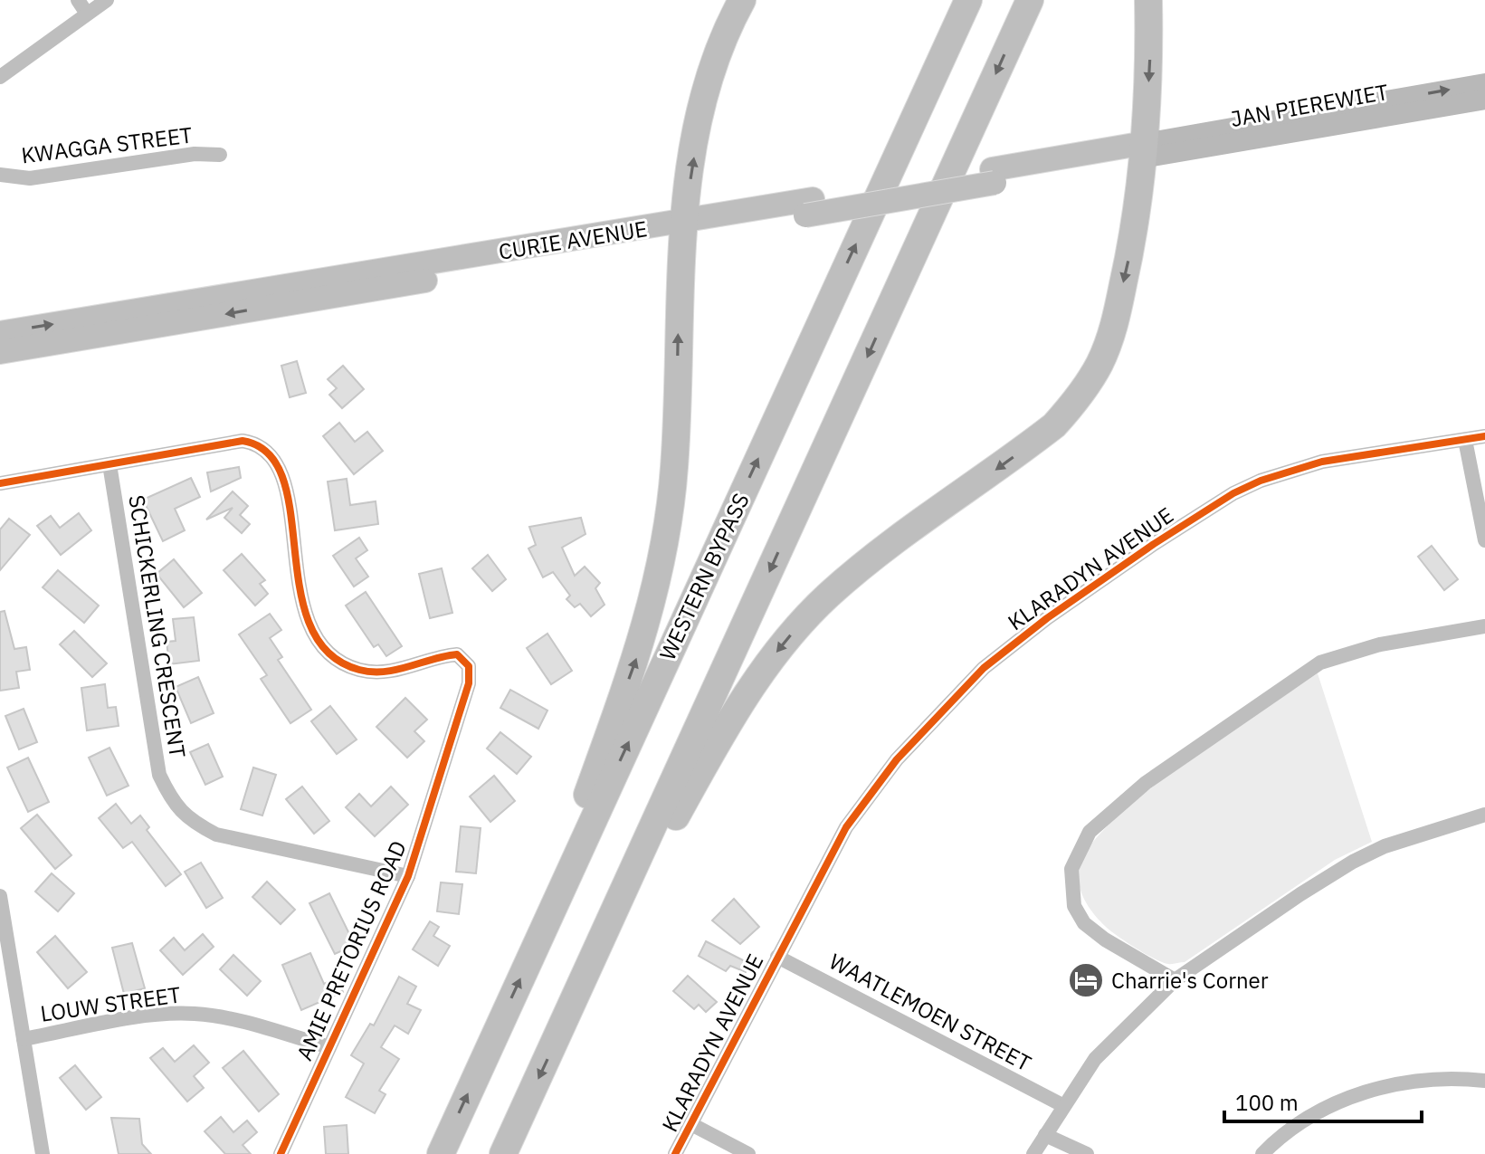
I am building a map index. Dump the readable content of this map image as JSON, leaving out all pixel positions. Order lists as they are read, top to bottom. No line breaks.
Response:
{"streets":{"highway":["WESTERN BYPASS"],"main road":["JAN PIEREWIET","CURIE AVENUE"],"street":["KWAGGA STREET","KLARADYN AVENUE","SCHICKERLING CRESCENT","AMIE PRETORIUS ROAD","LOUW STREET","WAATLEMOEN STREET"]},"crossings":[["JAN PIEREWIET","CURIE AVENUE"],["KLARADYN AVENUE","WAATLEMOEN STREET"],["SCHICKERLING CRESCENT","AMIE PRETORIUS ROAD"],["AMIE PRETORIUS ROAD","LOUW STREET"]],"places":{"hotel":["Charrie's Corner"]},"scale_bar":"100 m"}
